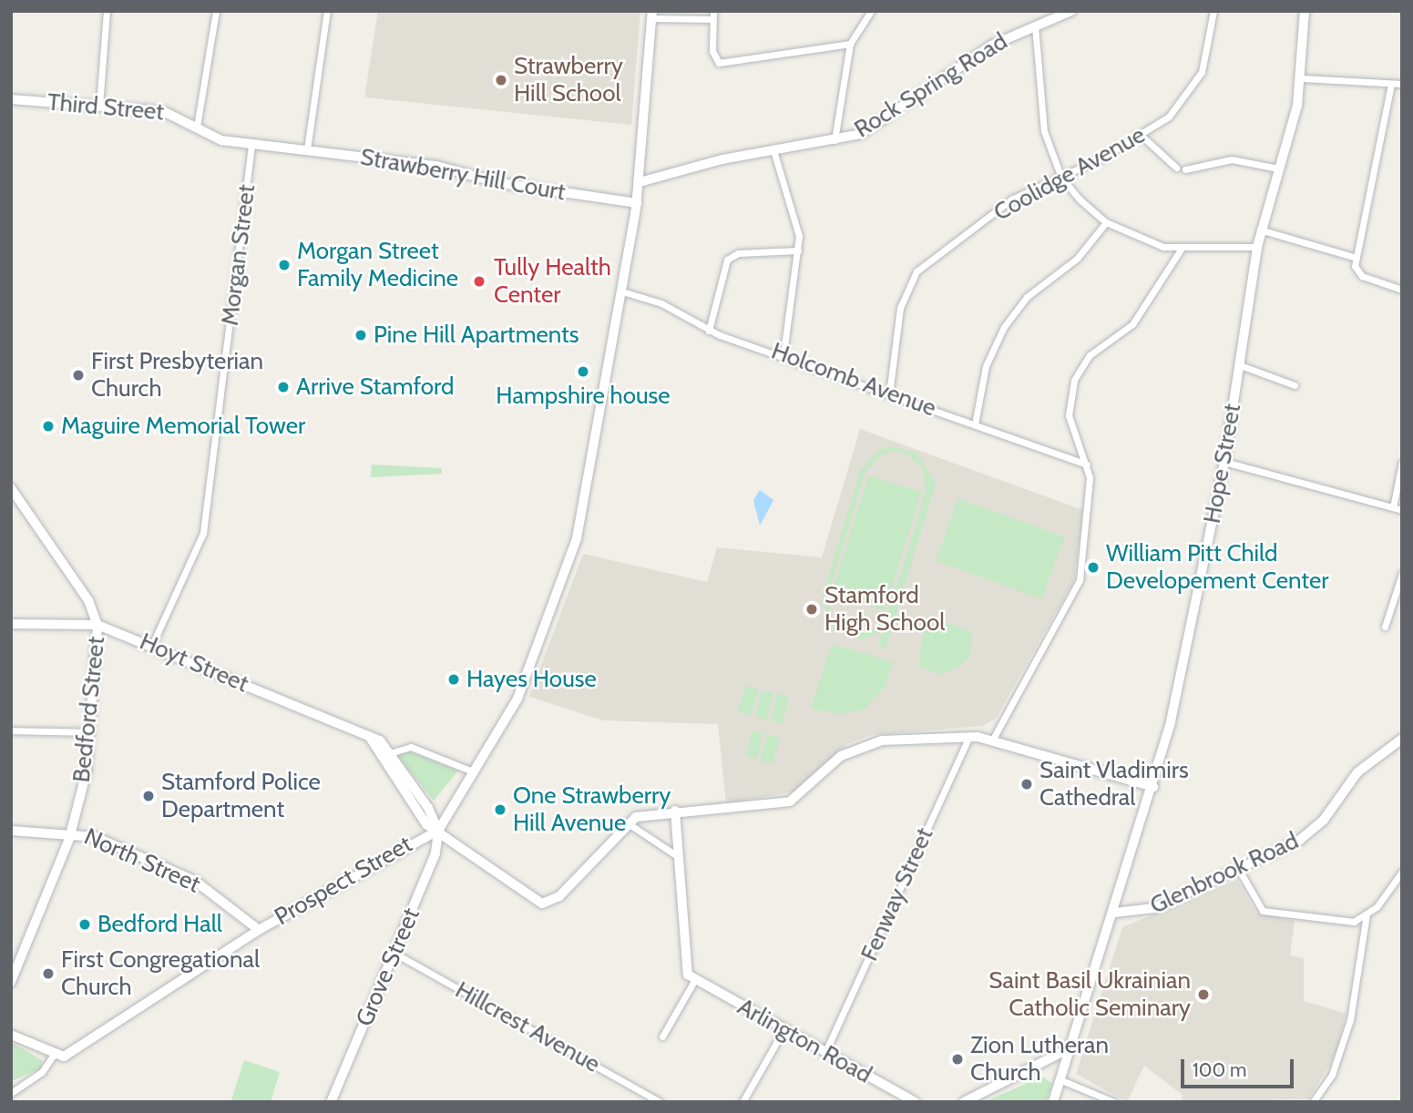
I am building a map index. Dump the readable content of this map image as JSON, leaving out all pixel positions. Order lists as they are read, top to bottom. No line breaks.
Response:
{"streets":{"street":["Rock Spring Road","Third Street","Coolidge Avenue","Strawberry Hill Court","Morgan Street","Holcomb Avenue","Hope Street","Hoyt Street","Bedford Street","North Street","Glenbrook Road","Prospect Street","Fenway Street","Grove Street","Hillcrest Avenue","Arlington Road"]},"crossings":[["Coolidge Avenue","Holcomb Avenue"],["Strawberry Hill Court","Morgan Street"],["Morgan Street","Hoyt Street"],["Hope Street","Glenbrook Road"],["Hoyt Street","Bedford Street"],["Hoyt Street","Prospect Street"],["Hoyt Street","Grove Street"],["Bedford Street","North Street"],["North Street","Prospect Street"],["Prospect Street","Grove Street"],["Fenway Street","Arlington Road"],["Grove Street","Hillcrest Avenue"]],"places":["Strawberry Hill School","Morgan Street Family Medicine","Tully Health Center","Pine Hill Apartments","Hampshire house","First Presbyterian Church","Arrive Stamford","Maguire Memorial Tower","William Pitt Child Developement Center","Stamford High School","Hayes House","Saint Vladimirs Cathedral","Stamford Police Department","One Strawberry Hill Avenue","Bedford Hall","First Congregational Church","Saint Basil Ukrainian Catholic Seminary","Zion Lutheran Church"],"scale_bar":"100 m"}
